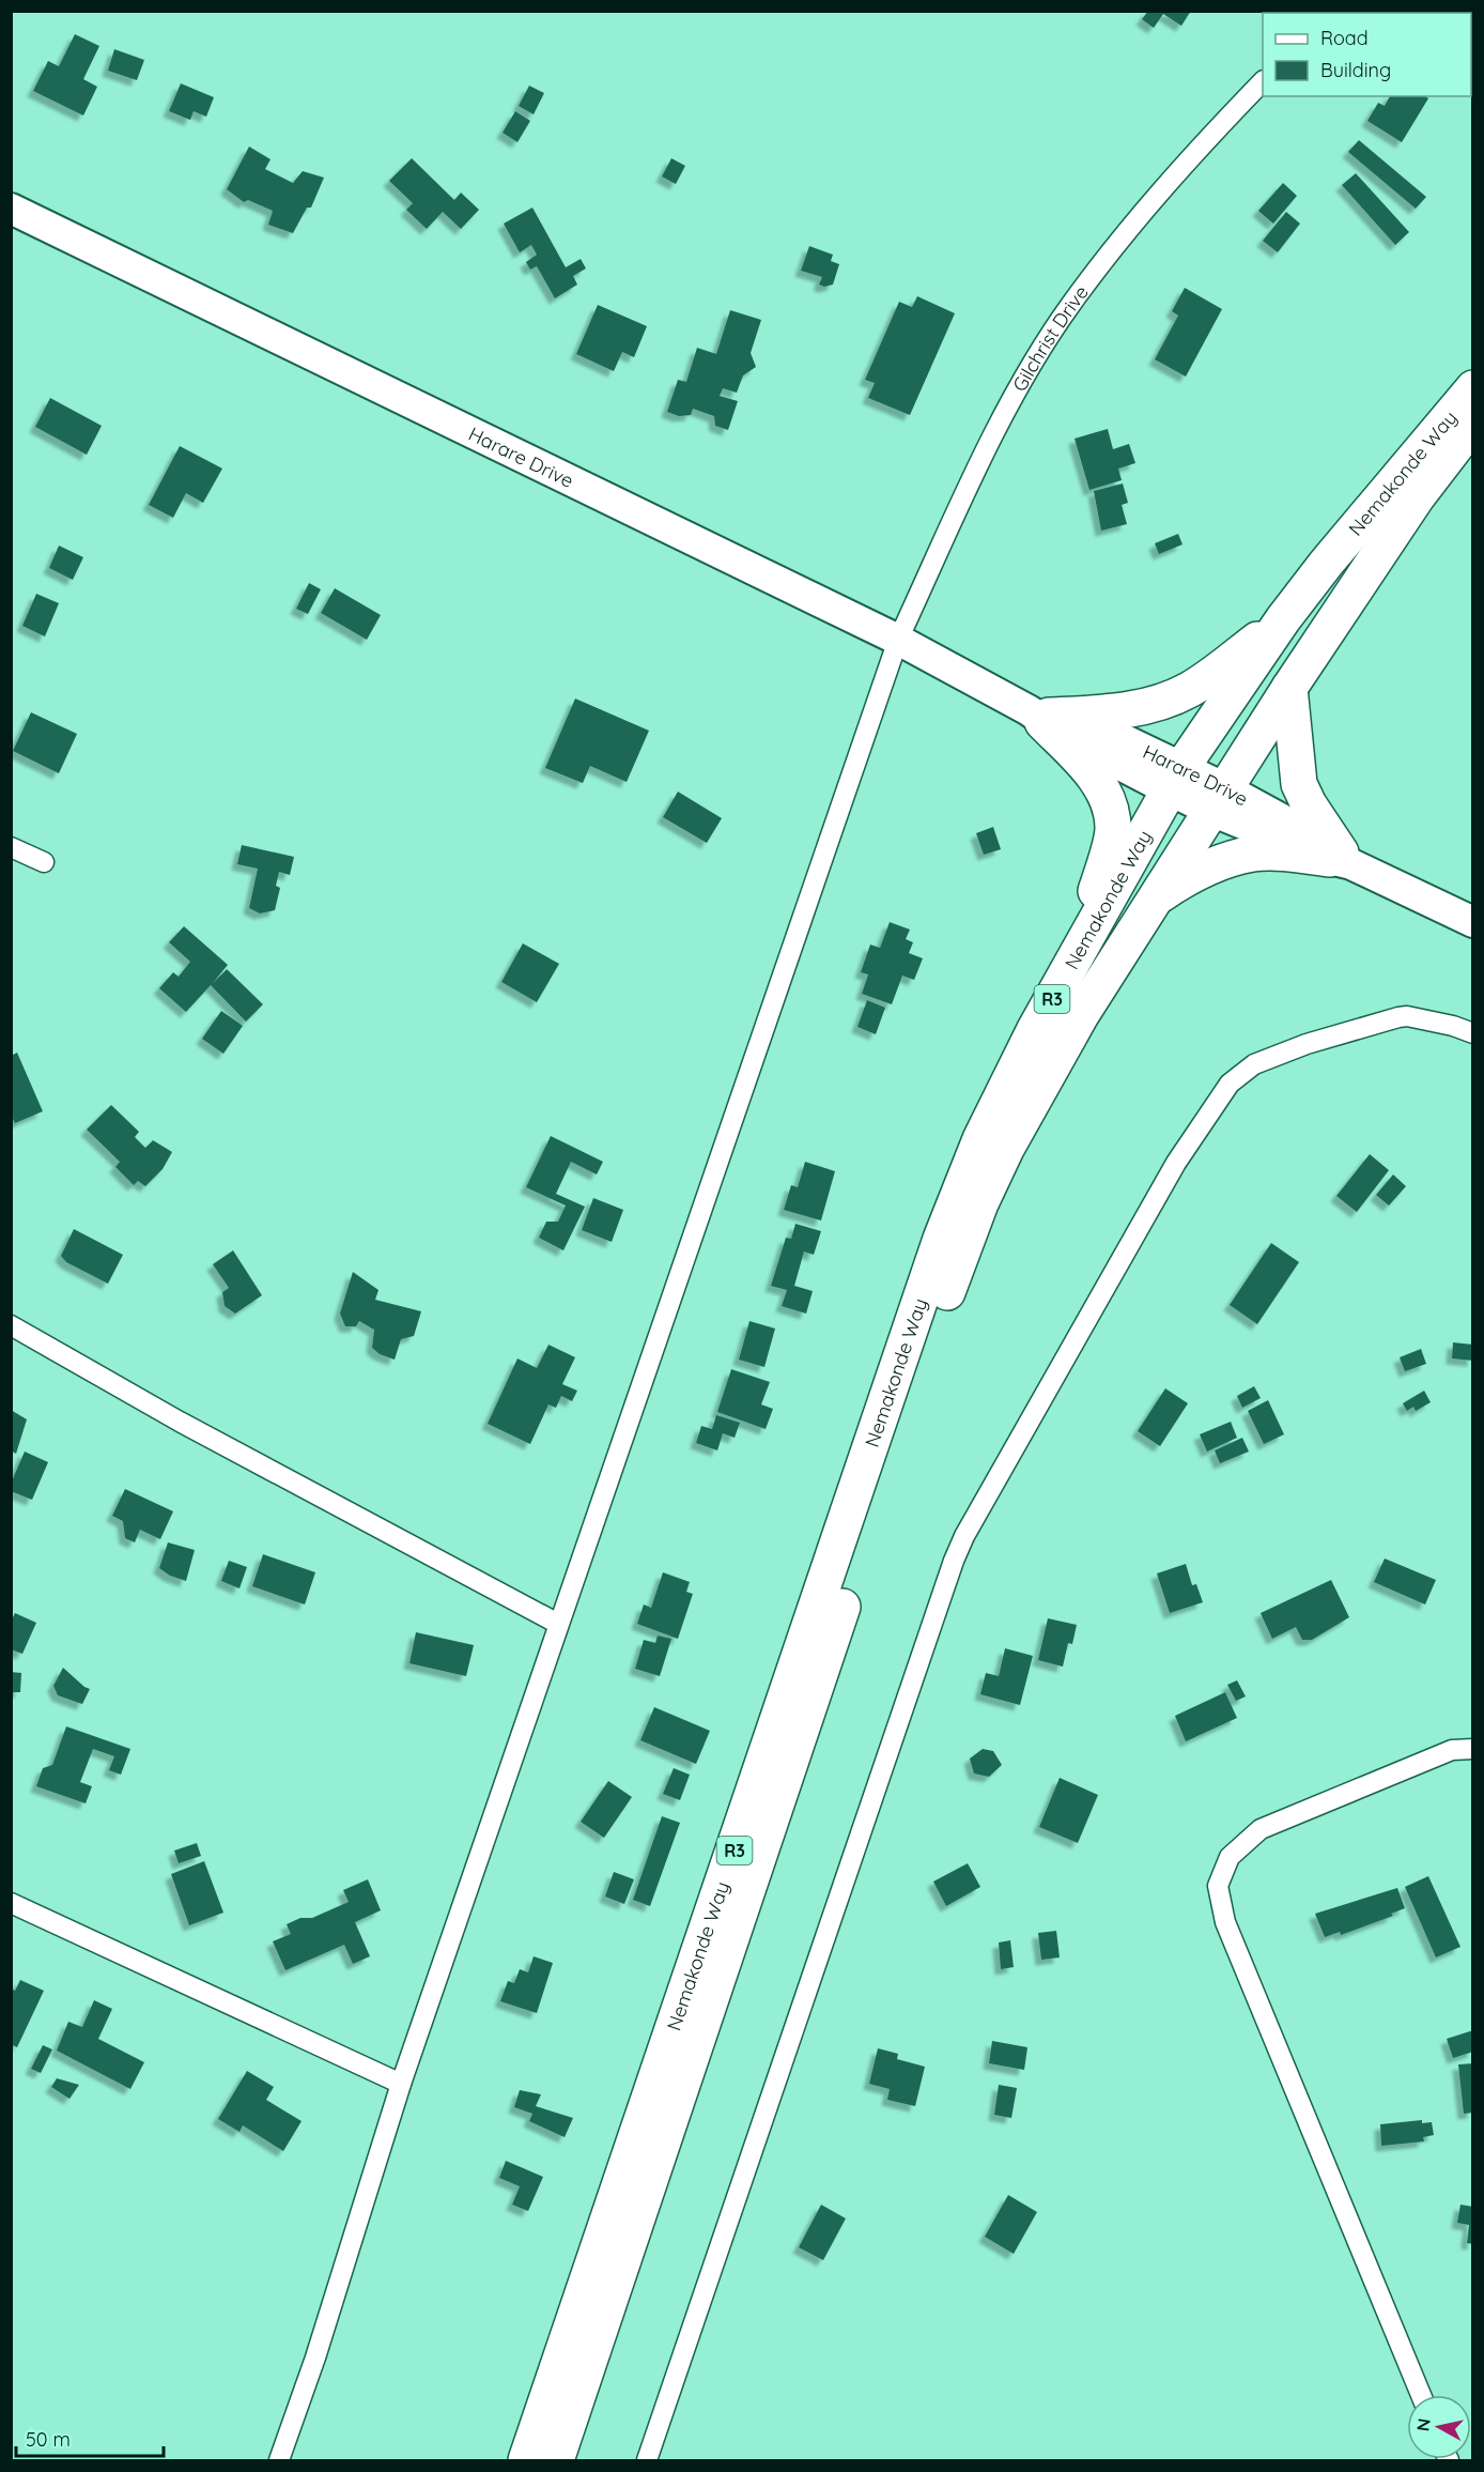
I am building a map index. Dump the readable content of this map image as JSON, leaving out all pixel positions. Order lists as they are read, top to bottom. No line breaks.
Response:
{"streets":{"highway":["Nemakonde Way","R3"],"main road":["Harare Drive"],"street":["Gilchrist Drive"]},"crossings":[["Gilchrist Drive","Harare Drive"],["Harare Drive","Nemakonde Way"]],"legend":["Road","Building"],"scale_bar":"50 m","north":"left"}
